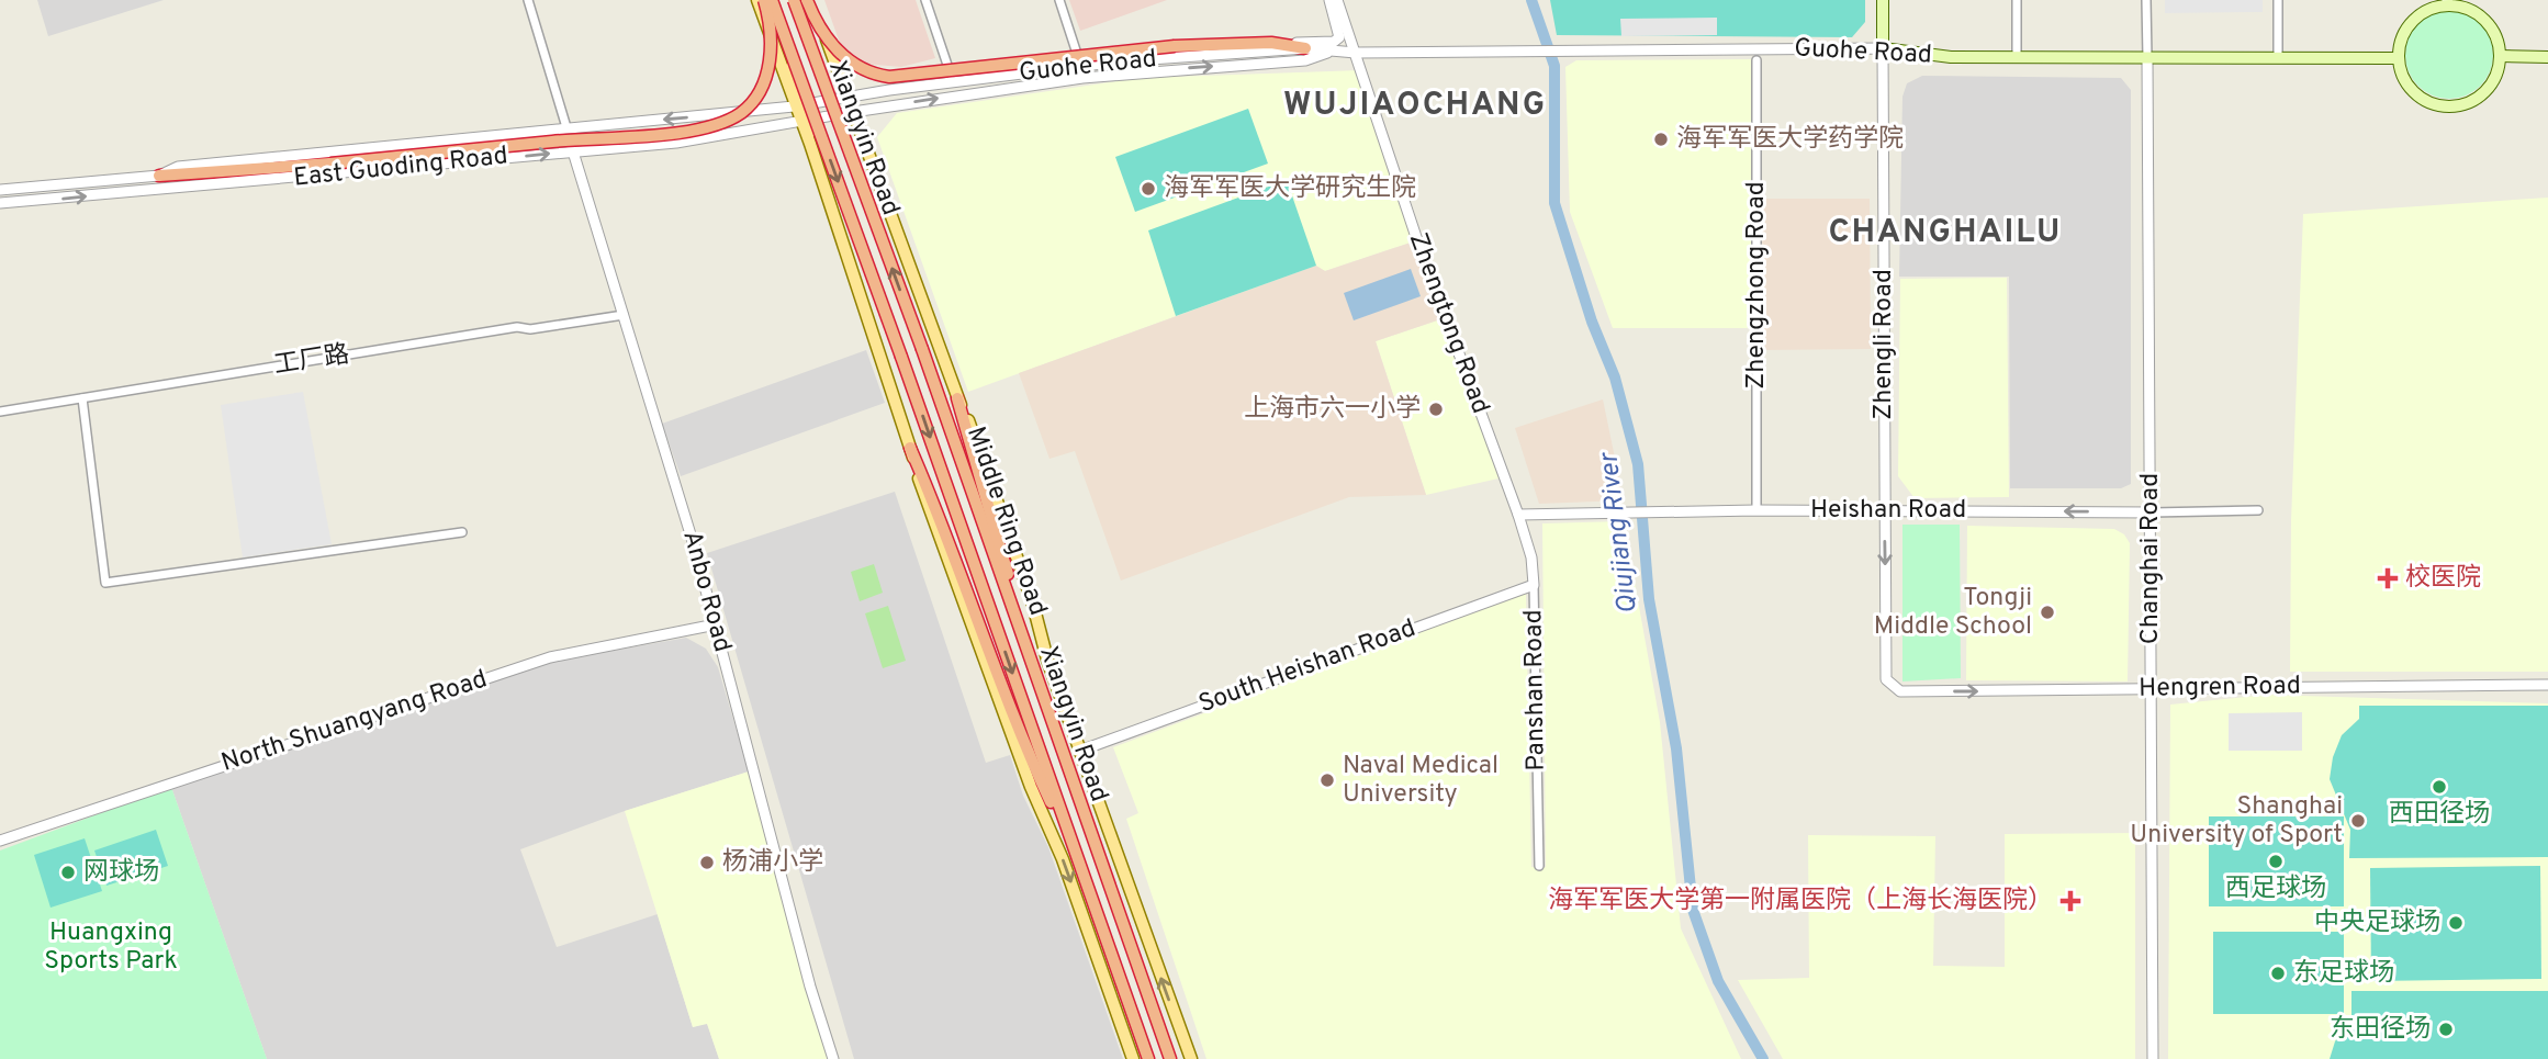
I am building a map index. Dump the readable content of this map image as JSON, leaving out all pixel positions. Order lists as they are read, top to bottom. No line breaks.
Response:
{"streets":{"highway":["Middle Ring Road"],"main road":["Guohe Road","Xiangyin Road","Zhengli Road"],"street":["East Guoding Road","Zhengzhong Road","Zhengtong Road","工厂路","Heishan Road","Changhai Road","Anbo Road","South Heishan Road","Hengren Road","Panshan Road","North Shuangyang Road"]},"crossings":[["Guohe Road","Xiangyin Road"],["Guohe Road","East Guoding Road"],["Guohe Road","Zhengtong Road"],["Guohe Road","Zhengli Road"],["Guohe Road","Changhai Road"],["Xiangyin Road","East Guoding Road"],["Xiangyin Road","Middle Ring Road"],["Xiangyin Road","South Heishan Road"],["East Guoding Road","Anbo Road"],["Zhengzhong Road","Heishan Road"],["Zhengtong Road","Heishan Road"],["Zhengtong Road","Panshan Road"],["Zhengli Road","Heishan Road"],["Zhengli Road","Hengren Road"],["工厂路","Anbo Road"],["Heishan Road","Changhai Road"],["Heishan Road","Panshan Road"],["Changhai Road","Hengren Road"],["Anbo Road","North Shuangyang Road"],["South Heishan Road","Panshan Road"]],"one_way":["Heishan Road","Hengren Road"],"districts":["WUJIAOCHANG","CHANGHAILU"],"water":["Qiujiang River"],"parks":["Huangxing Sports Park"],"places":{"other":["海军军医大学药学院","海军军医大学研究生院","上海市六一小学","Tongji Middle School","Naval Medical University","西田径场","Shanghai University of Sport","西足球场","杨浦小学","网球场","中央足球场","东足球场","东田径场"],"health":["校医院","海军军医大学第一附属医院（上海长海医院）"]}}
